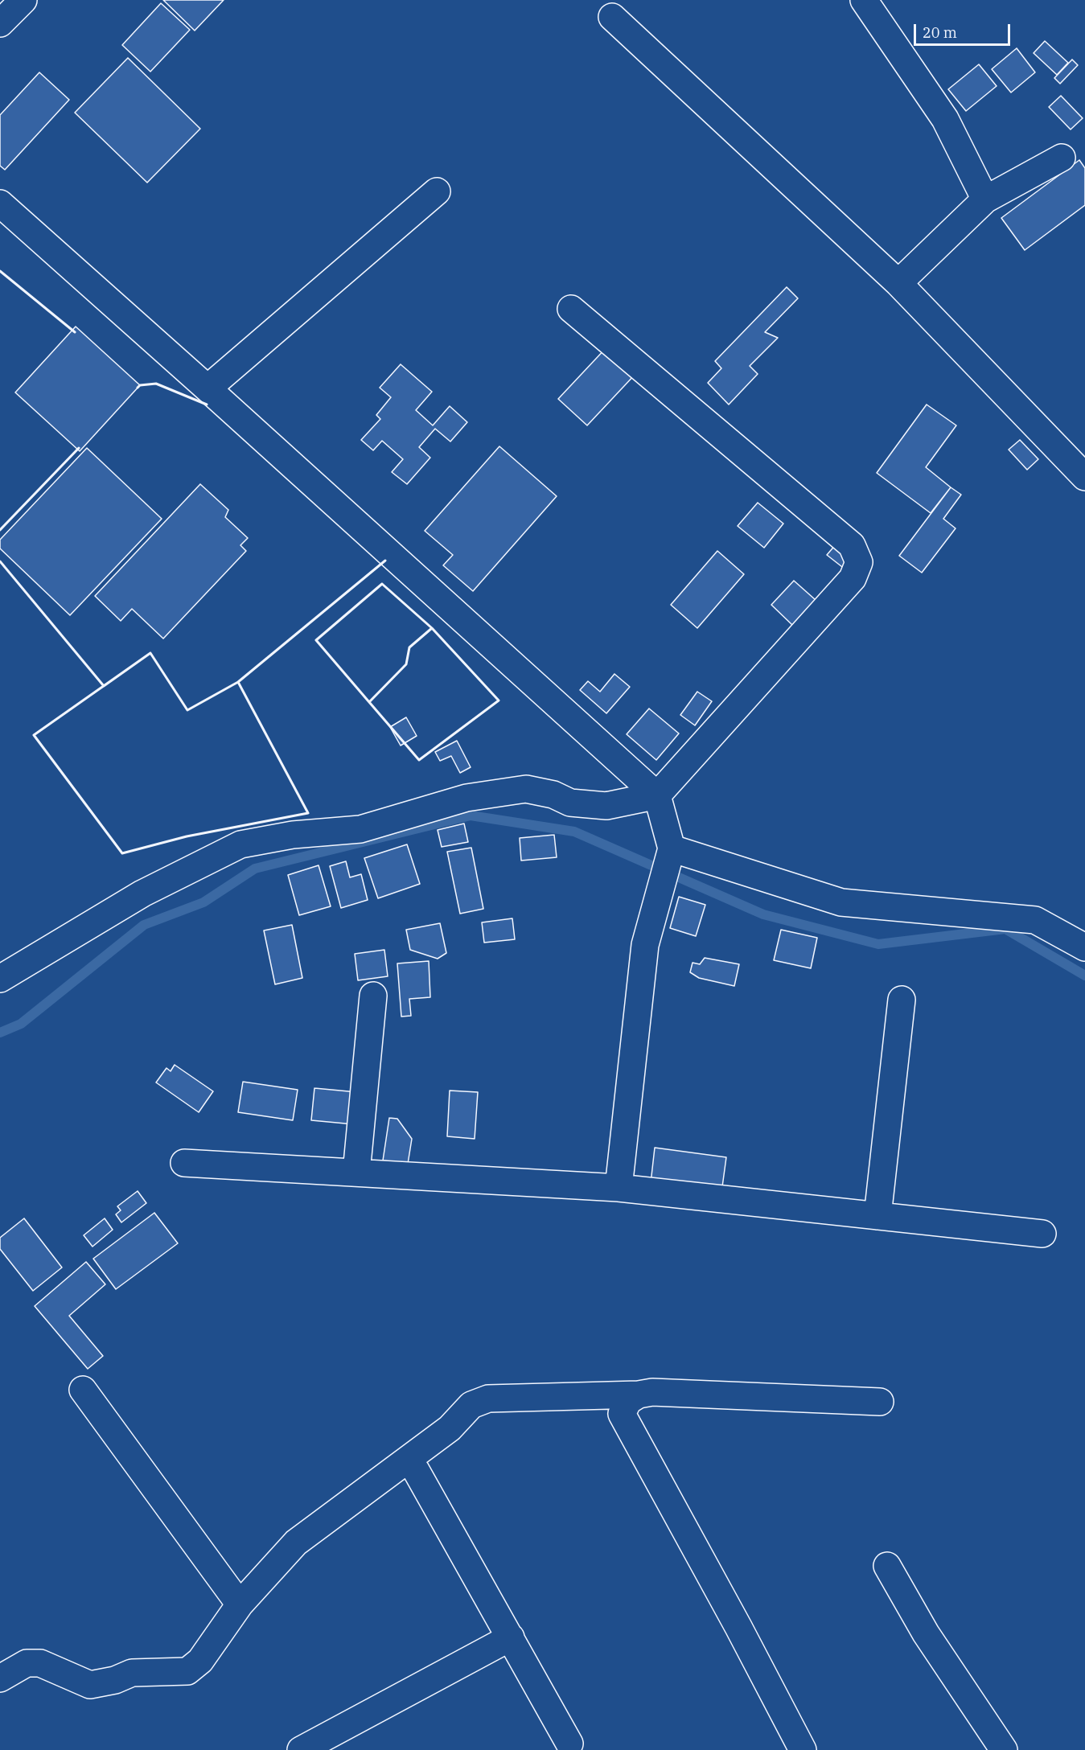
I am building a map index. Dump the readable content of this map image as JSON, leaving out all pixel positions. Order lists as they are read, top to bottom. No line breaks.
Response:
{"scale_bar":"20 m"}
